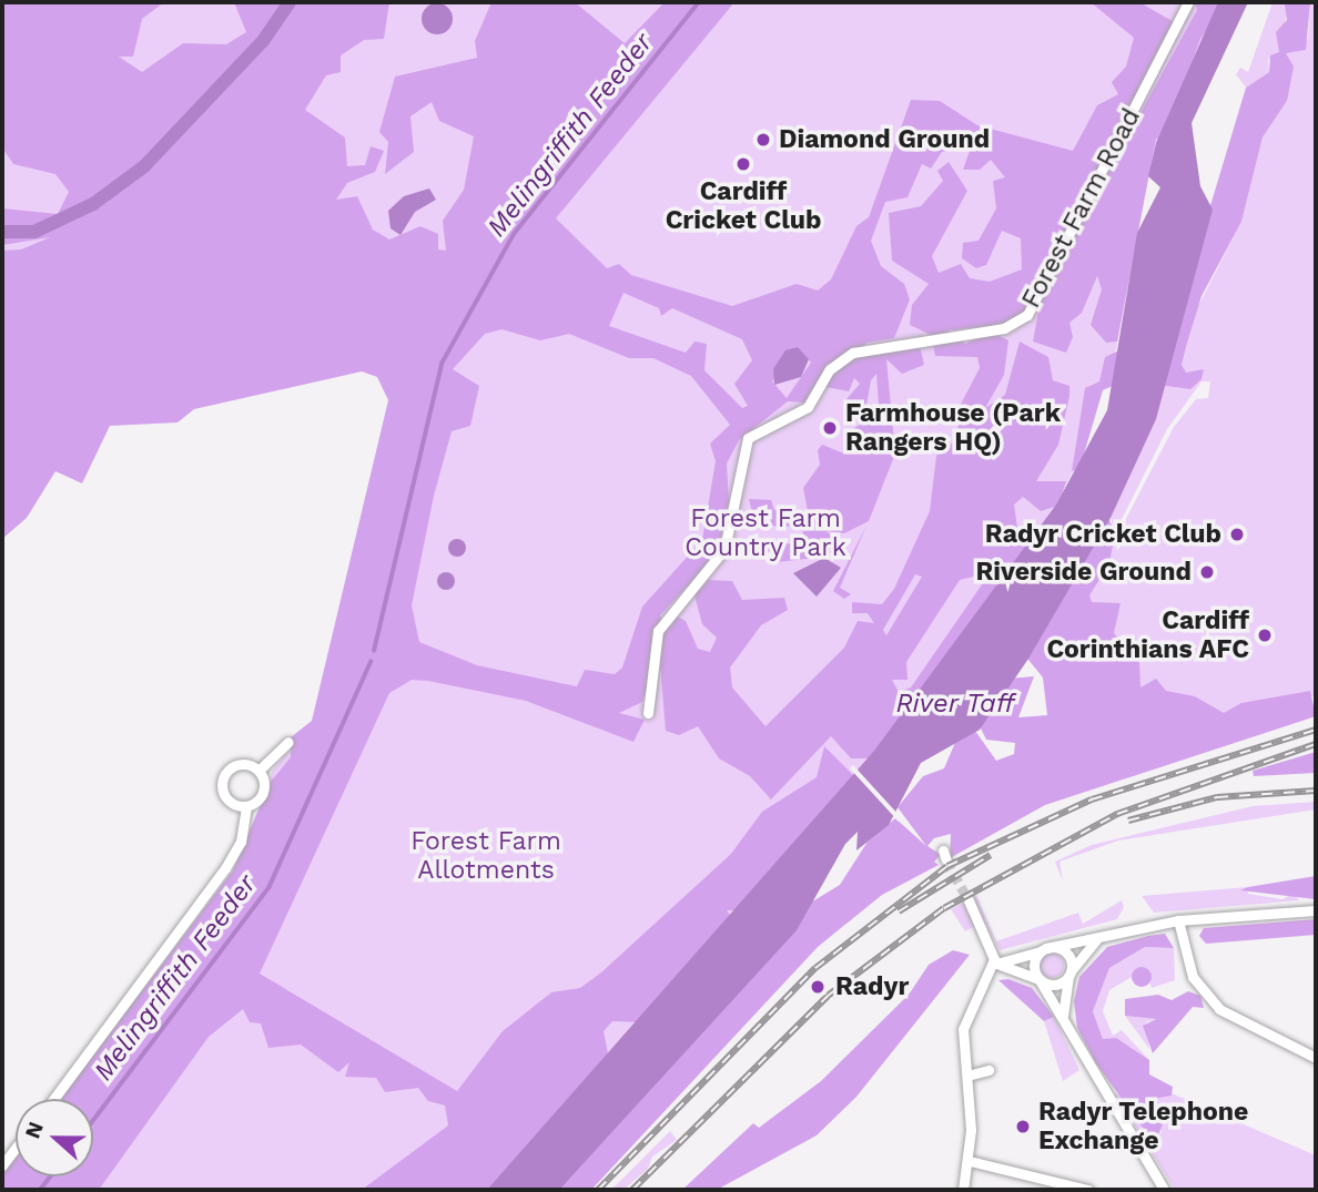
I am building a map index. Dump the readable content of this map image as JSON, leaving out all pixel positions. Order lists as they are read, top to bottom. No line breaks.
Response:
{"streets":{"street":["Forest Farm Road"]},"water":["Melingriffith Feeder","River Taff"],"parks":["Forest Farm Country Park","Forest Farm Allotments"],"places":["Diamond Ground","Cardiff Cricket Club","Farmhouse (Park Rangers HQ)","Radyr Cricket Club","Riverside Ground","Cardiff Corinthians AFC","Radyr","Radyr Telephone Exchange"],"north":"left"}
